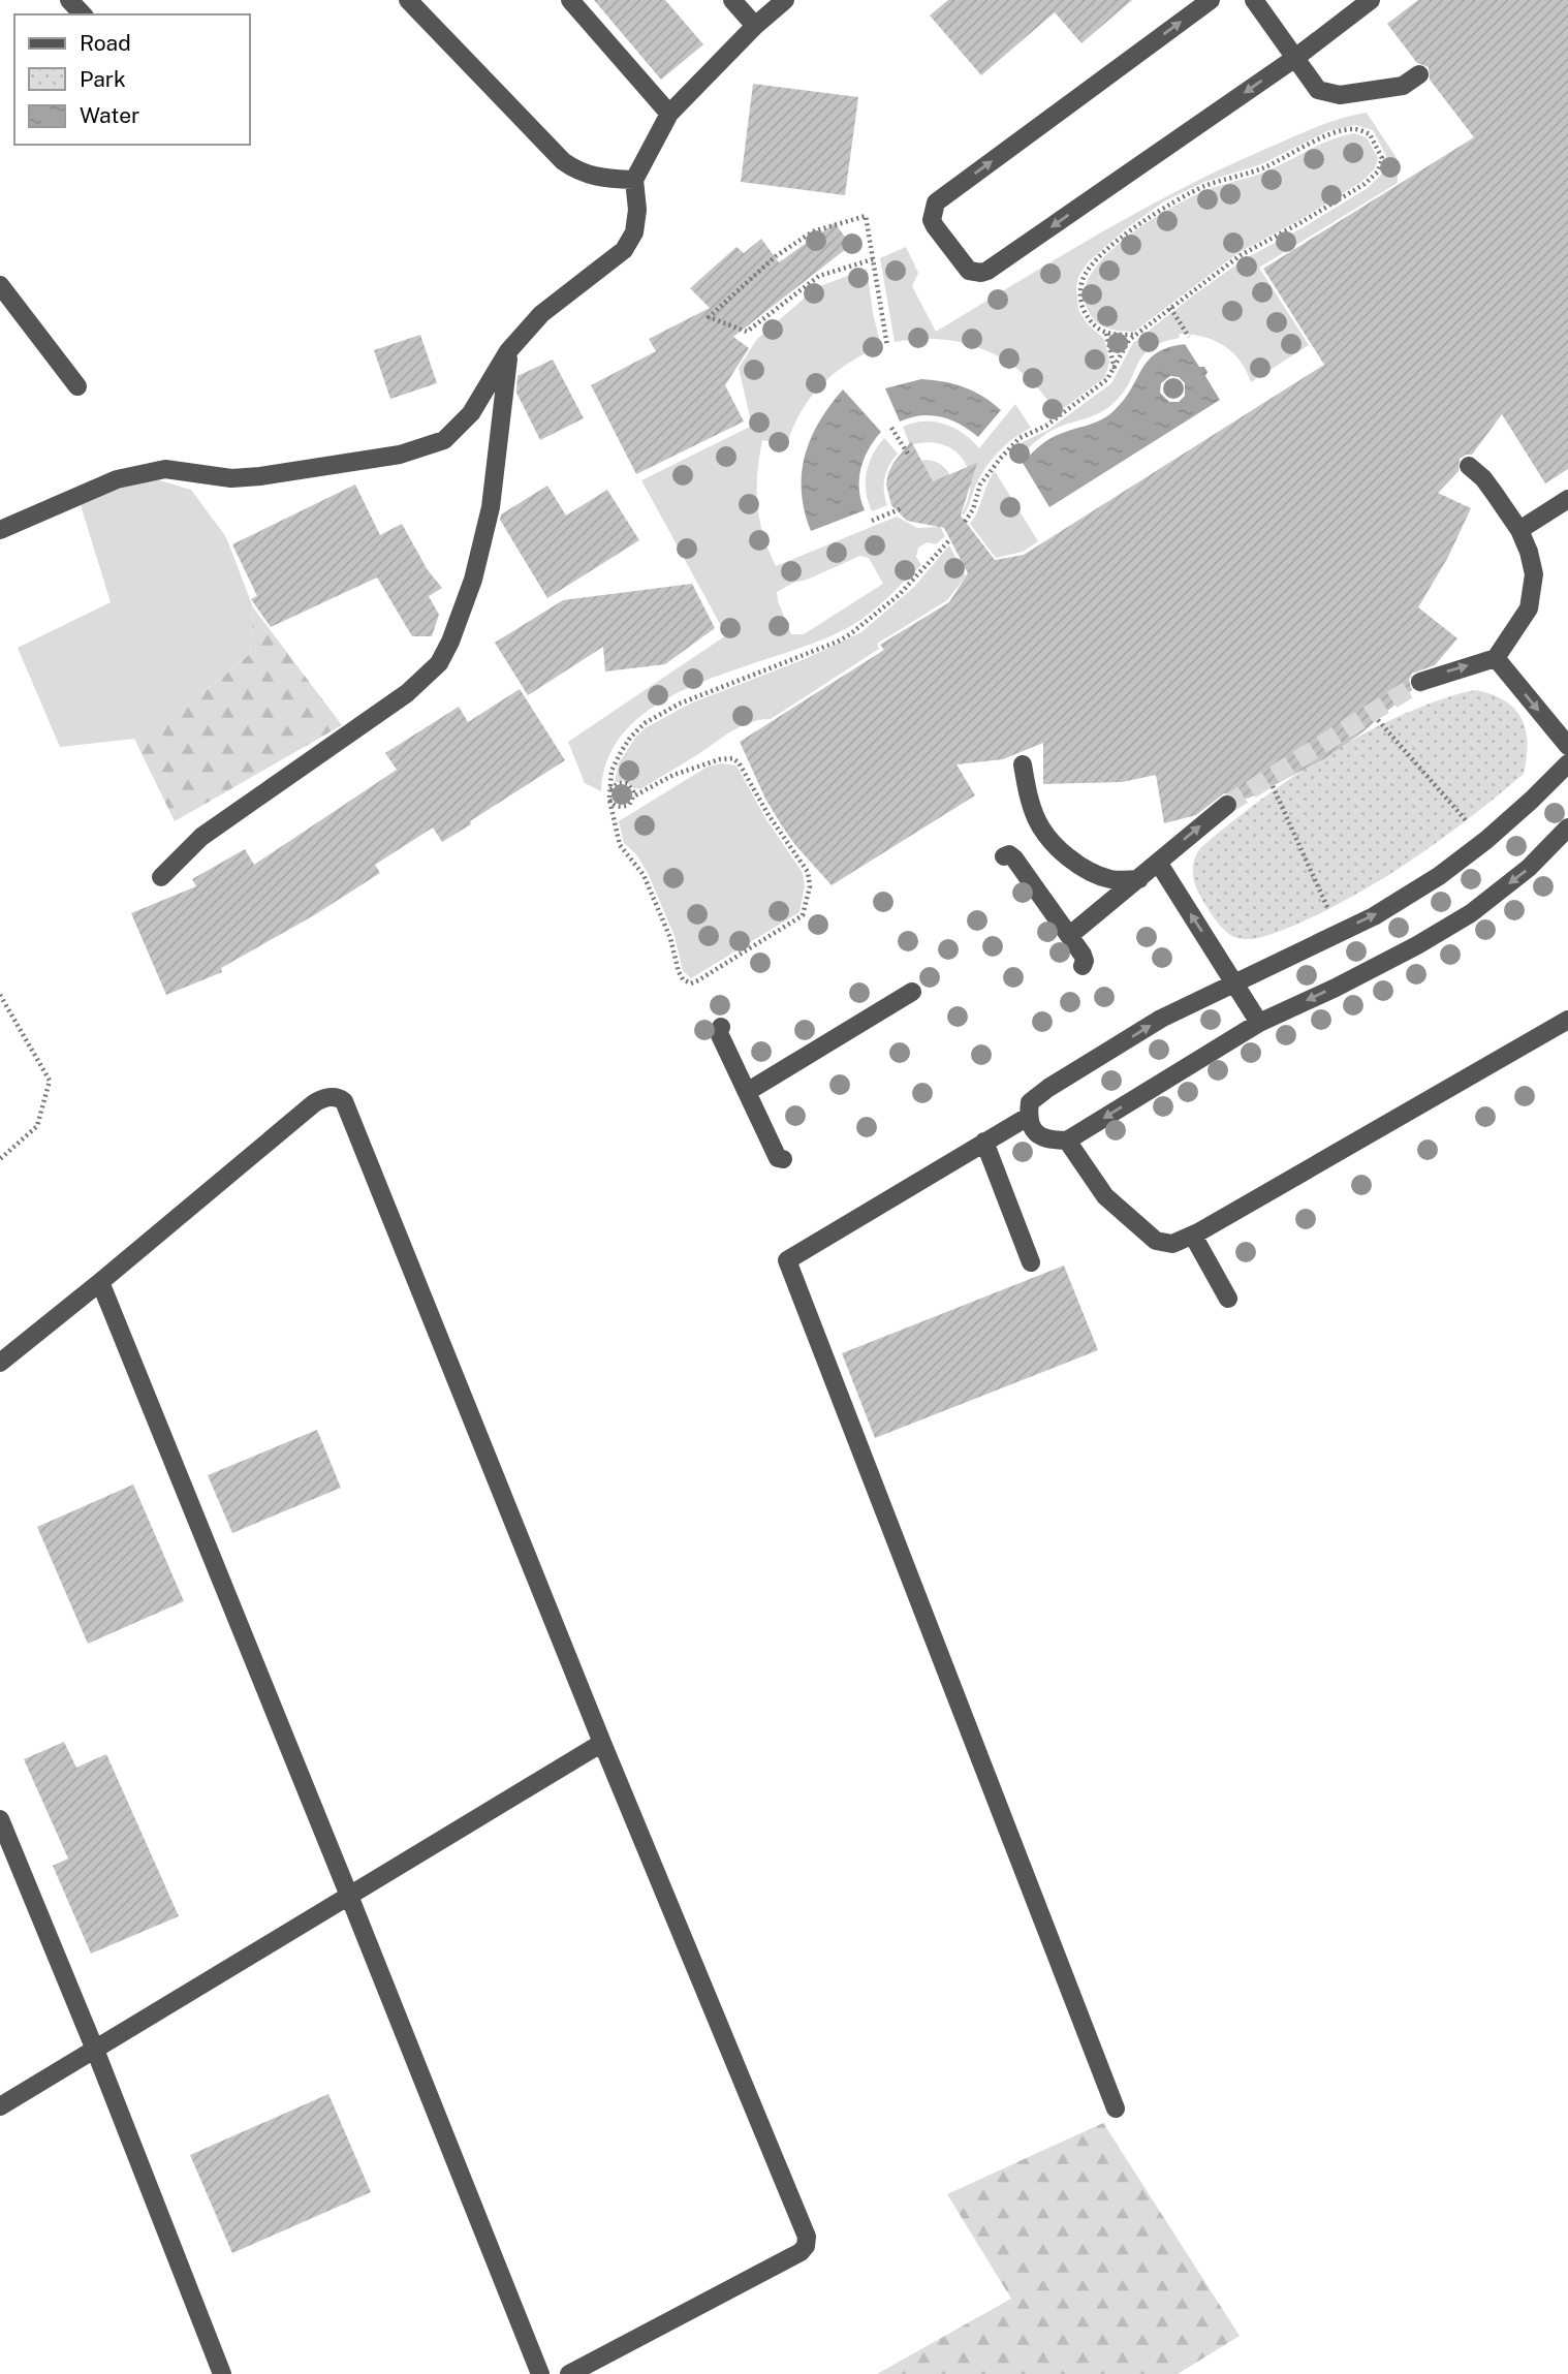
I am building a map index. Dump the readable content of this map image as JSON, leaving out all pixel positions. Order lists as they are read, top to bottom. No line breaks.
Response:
{"legend":["Road","Park","Water"]}
